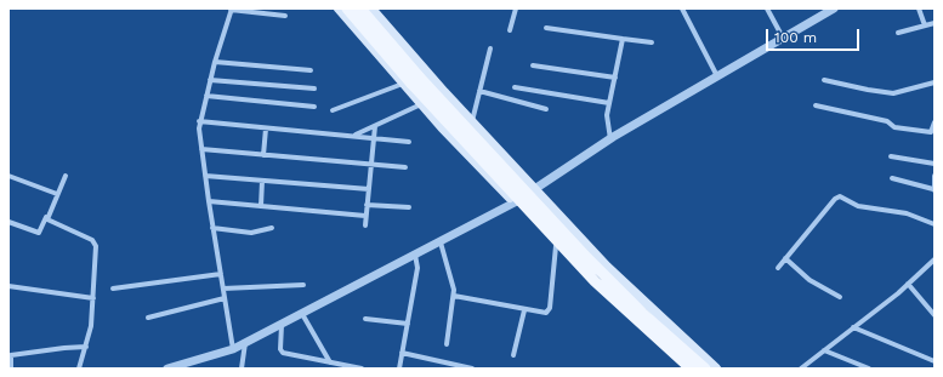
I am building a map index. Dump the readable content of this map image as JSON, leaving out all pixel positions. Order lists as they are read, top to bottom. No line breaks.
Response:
{"scale_bar":"100 m"}
